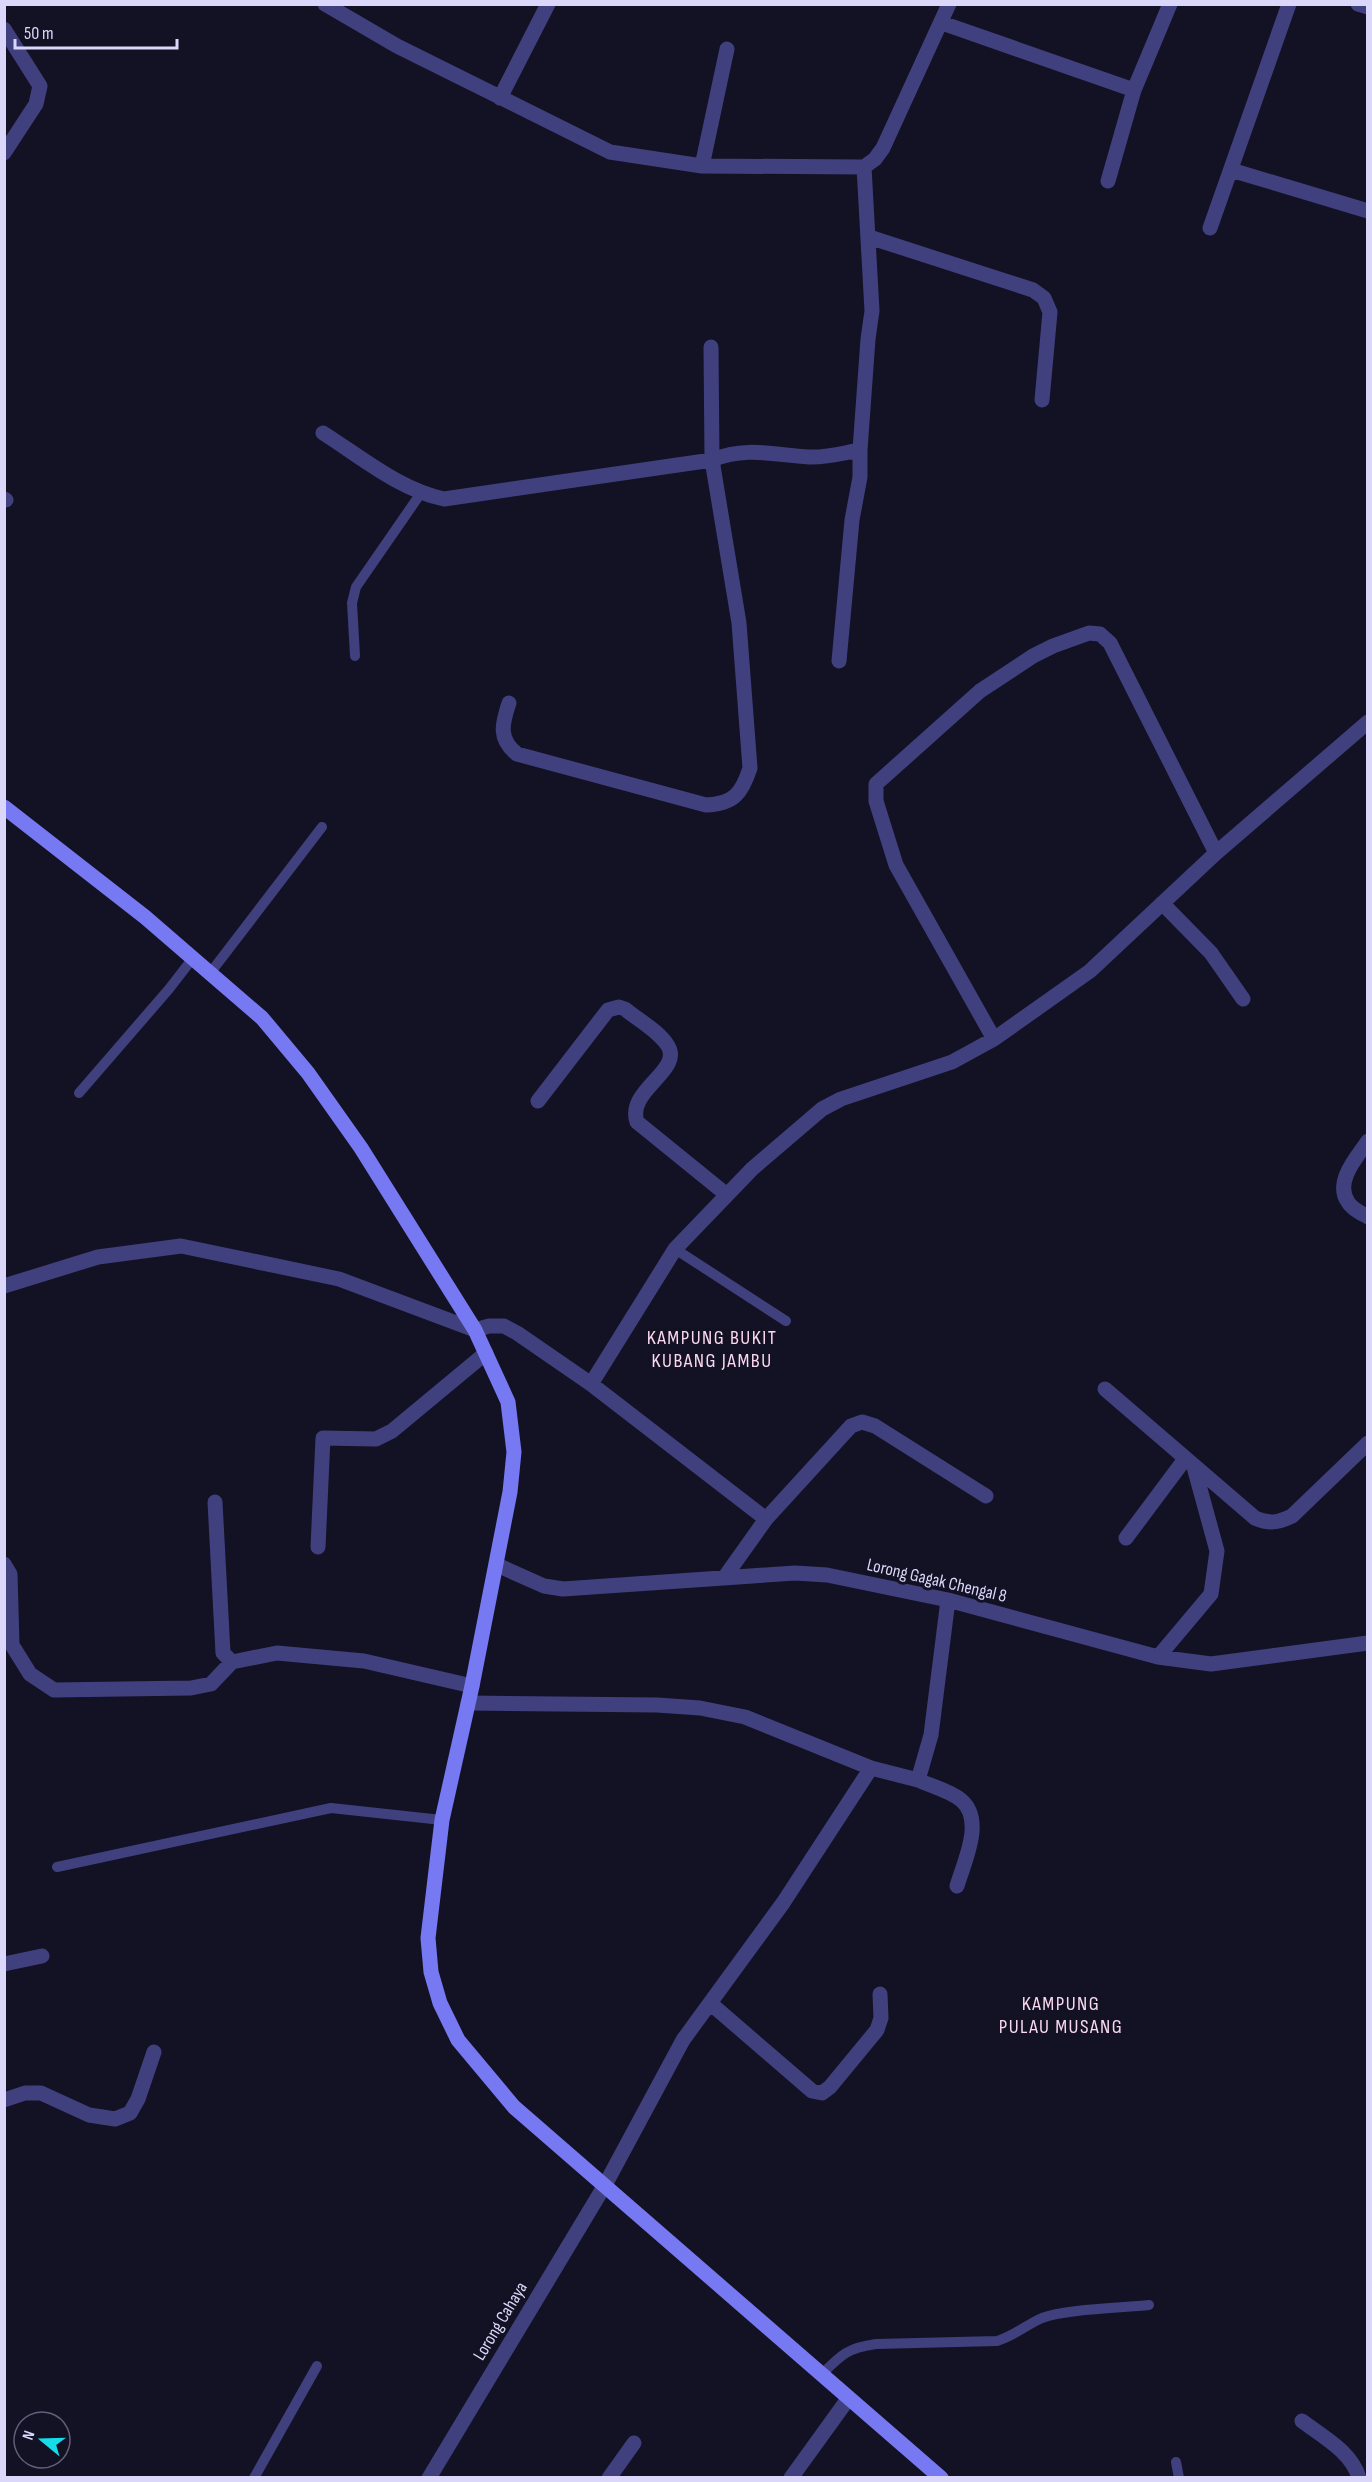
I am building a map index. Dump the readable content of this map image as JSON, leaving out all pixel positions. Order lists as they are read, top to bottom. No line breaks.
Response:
{"streets":{"street":["Lorong Gagak Chengal 8","Lorong Cahaya"]},"districts":["KAMPUNG BUKIT KUBANG JAMBU","KAMPUNG PULAU MUSANG"],"scale_bar":"50 m","north":"left"}
